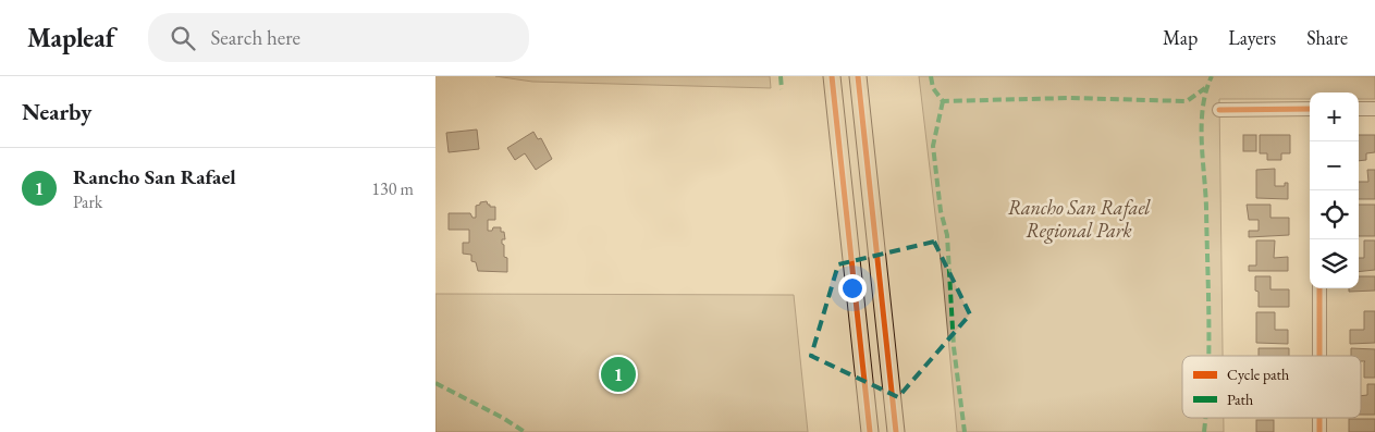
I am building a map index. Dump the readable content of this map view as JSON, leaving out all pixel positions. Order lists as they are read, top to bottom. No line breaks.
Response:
{"parks":["Rancho San Rafael Regional Park"],"legend":["Cycle path","Path"],"page":{"header":"Mapleaf","search":"Search here","nav":["Map","Layers","Share"],"heading":"Nearby","map_buttons":["+","−"],"list":[{"mark":"1","name":"Rancho San Rafael","note":"Park","value":"130 m"}],"pins":"1"}}
